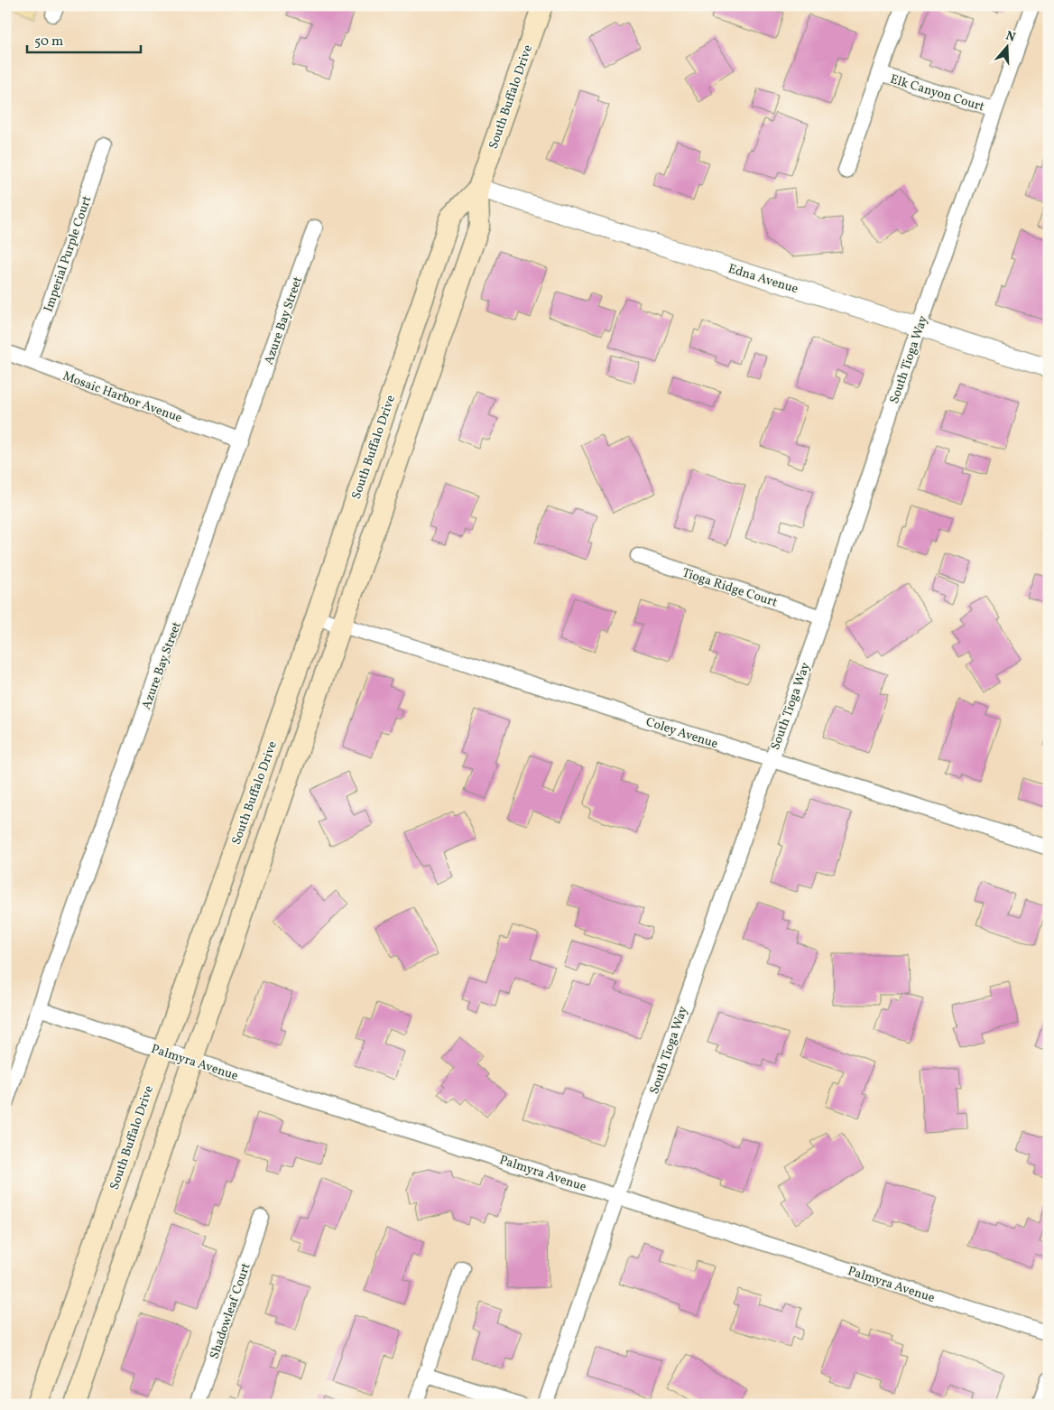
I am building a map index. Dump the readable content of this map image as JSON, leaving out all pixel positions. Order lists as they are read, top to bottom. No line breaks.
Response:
{"streets":{"main road":["South Buffalo Drive"],"street":["Elk Canyon Court","Imperial Purple Court","Edna Avenue","Azure Bay Street","South Tioga Way","Mosaic Harbor Avenue","Tioga Ridge Court","Coley Avenue","Palmyra Avenue","Shadowleaf Court"]},"crossings":[["Elk Canyon Court","South Tioga Way"],["South Buffalo Drive","Edna Avenue"],["South Buffalo Drive","Coley Avenue"],["South Buffalo Drive","Palmyra Avenue"],["Imperial Purple Court","Mosaic Harbor Avenue"],["Edna Avenue","South Tioga Way"],["Azure Bay Street","Mosaic Harbor Avenue"],["Azure Bay Street","Palmyra Avenue"],["South Tioga Way","Tioga Ridge Court"],["South Tioga Way","Coley Avenue"],["South Tioga Way","Palmyra Avenue"]],"scale_bar":"50 m","north":"top"}
